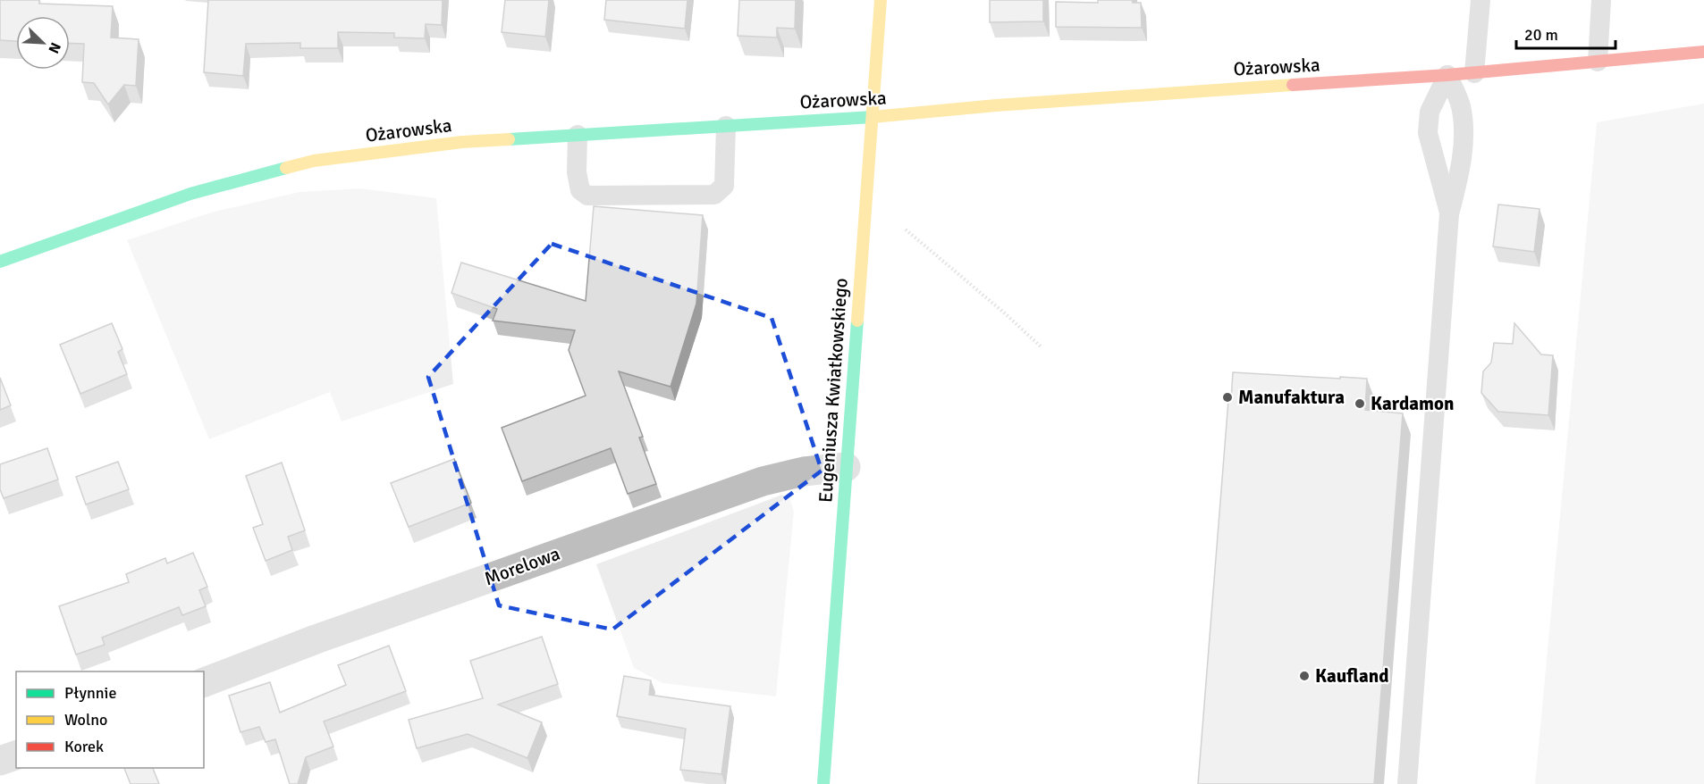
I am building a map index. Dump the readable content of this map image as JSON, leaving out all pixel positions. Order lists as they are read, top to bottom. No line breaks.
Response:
{"streets":{"main road":["Ożarowska","Eugeniusza Kwiatkowskiego"],"street":["Morelowa"]},"crossings":[["Ożarowska","Eugeniusza Kwiatkowskiego"],["Eugeniusza Kwiatkowskiego","Morelowa"]],"places":["Manufaktura","Kardamon","Kaufland"],"legend":["Płynnie","Wolno","Korek"],"scale_bar":"20 m","north":"bottom right"}
